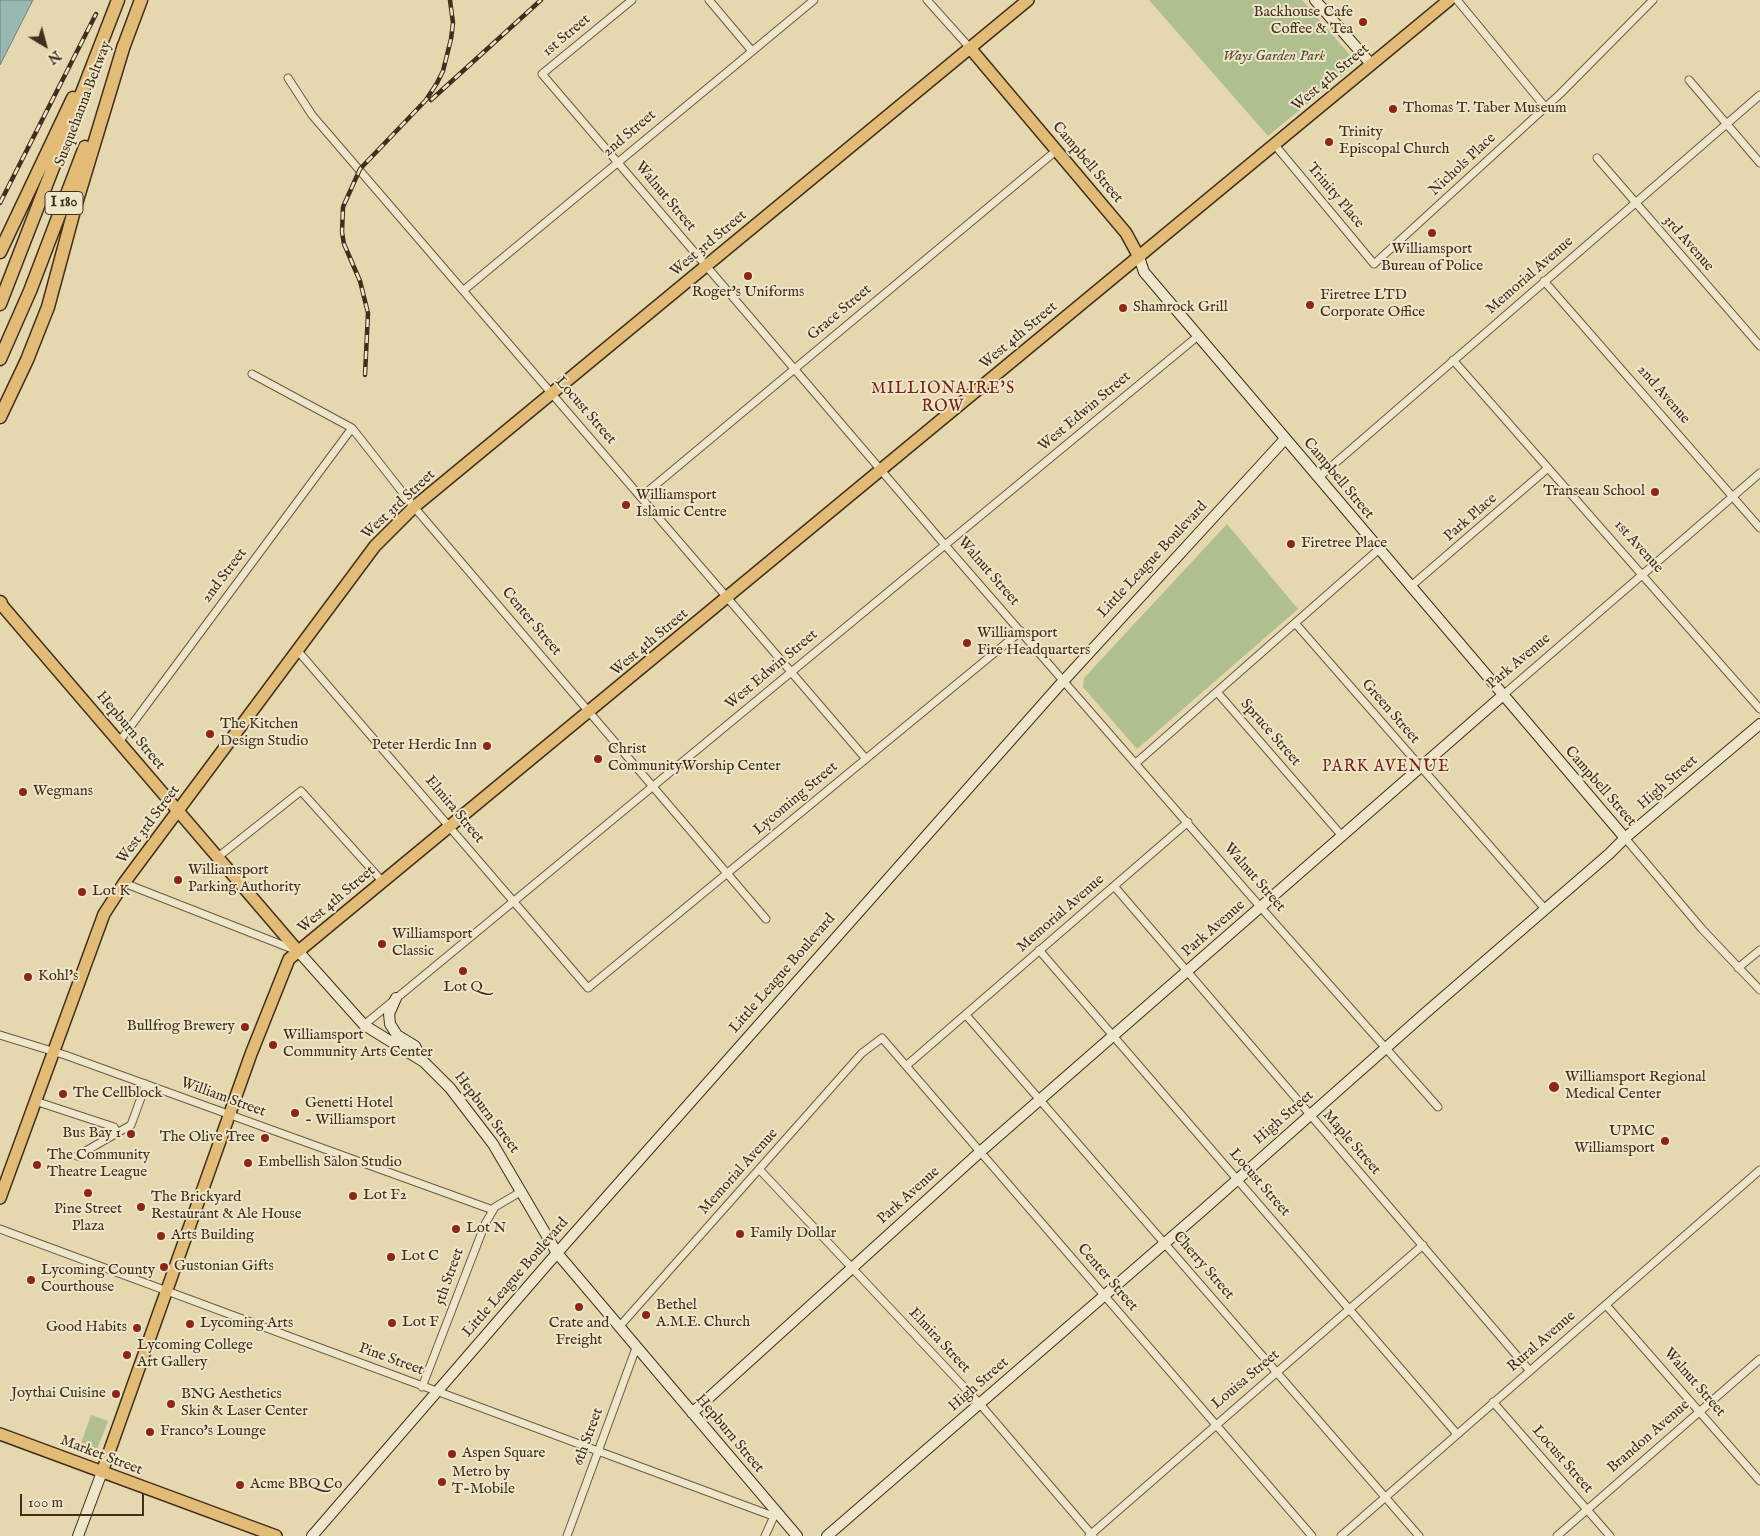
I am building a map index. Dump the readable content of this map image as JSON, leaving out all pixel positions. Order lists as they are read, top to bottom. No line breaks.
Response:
{"streets":{"highway":["Susquehanna Beltway","I 180"],"main road":["West 4th Street","Campbell Street","West 3rd Street","Hepburn Street","Market Street"],"street":["1st Street","2nd Street","Nichols Place","Trinity Place","Walnut Street","3rd Avenue","Memorial Avenue","Grace Street","2nd Avenue","Locust Street","West Edwin Street","Park Place","1st Avenue","Little League Boulevard","Center Street","Park Avenue","Green Street","Spruce Street","High Street","Lycoming Street","Elmira Street","William Street","Maple Street","Cherry Street","5th Street","Rural Avenue","Pine Street","Louisa Street","6th Street","Brandon Avenue"]},"crossings":[["1st Street","Walnut Street"],["West 4th Street","Campbell Street"],["West 4th Street","Trinity Place"],["West 4th Street","Walnut Street"],["West 4th Street","Locust Street"],["West 4th Street","Center Street"],["West 4th Street","Hepburn Street"],["West 4th Street","Elmira Street"],["West 4th Street","William Street"],["West 4th Street","Pine Street"],["West 4th Street","Market Street"],["2nd Street","Walnut Street"],["2nd Street","Locust Street"],["2nd Street","Center Street"],["2nd Street","Hepburn Street"],["Campbell Street","West 3rd Street"],["Campbell Street","Memorial Avenue"],["Campbell Street","Grace Street"],["Campbell Street","West Edwin Street"],["Campbell Street","Park Place"],["Campbell Street","Little League Boulevard"],["Campbell Street","Park Avenue"],["Campbell Street","High Street"],["Nichols Place","Trinity Place"],["Walnut Street","West 3rd Street"],["Walnut Street","Memorial Avenue"],["Walnut Street","Grace Street"],["Walnut Street","West Edwin Street"],["Walnut Street","Little League Boulevard"],["Walnut Street","Park Avenue"],["Walnut Street","High Street"],["Walnut Street","Lycoming Street"],["Walnut Street","Rural Avenue"],["Walnut Street","Brandon Avenue"],["West 3rd Street","Locust Street"],["West 3rd Street","Center Street"],["West 3rd Street","Hepburn Street"],["West 3rd Street","Elmira Street"],["West 3rd Street","William Street"],["3rd Avenue","Memorial Avenue"],["Memorial Avenue","2nd Avenue"],["Memorial Avenue","Locust Street"],["Memorial Avenue","1st Avenue"],["Memorial Avenue","Center Street"],["Memorial Avenue","Hepburn Street"],["Memorial Avenue","Elmira Street"],["Memorial Avenue","Maple Street"],["Memorial Avenue","Cherry Street"],["Grace Street","Locust Street"],["2nd Avenue","Park Avenue"],["Locust Street","West Edwin Street"],["Locust Street","Park Avenue"],["Locust Street","High Street"],["Locust Street","Lycoming Street"],["Locust Street","Rural Avenue"],["Locust Street","Louisa Street"],["Locust Street","Brandon Avenue"],["West Edwin Street","Center Street"],["West Edwin Street","Hepburn Street"],["West Edwin Street","Elmira Street"],["Park Place","1st Avenue"],["1st Avenue","Park Avenue"],["Little League Boulevard","Hepburn Street"],["Little League Boulevard","Pine Street"],["Center Street","Park Avenue"],["Center Street","High Street"],["Center Street","Lycoming Street"],["Center Street","Louisa Street"],["Park Avenue","Green Street"],["Park Avenue","Hepburn Street"],["Park Avenue","Spruce Street"],["Park Avenue","Elmira Street"],["Park Avenue","Maple Street"],["Park Avenue","Cherry Street"],["Green Street","High Street"],["Hepburn Street","Pine Street"],["Hepburn Street","6th Street"],["High Street","Elmira Street"],["High Street","Maple Street"],["High Street","Cherry Street"],["Lycoming Street","Elmira Street"],["Elmira Street","Louisa Street"],["William Street","5th Street"],["Maple Street","Rural Avenue"],["Maple Street","Louisa Street"],["Cherry Street","Rural Avenue"],["Cherry Street","Louisa Street"],["5th Street","Pine Street"],["Pine Street","6th Street"]],"districts":["MILLIONAIRE'S ROW","PARK AVENUE"],"parks":["Ways Garden Park"],"places":["Backhouse Cafe Coffee & Tea","Thomas T. Taber Museum","Trinity Episcopal Church","Williamsport Bureau of Police","Roger's Uniforms","Firetree LTD Corporate Office","Shamrock Grill","Transeau School","Williamsport Islamic Centre","Firetree Place","Williamsport Fire Headquarters","The Kitchen Design Studio","Peter Herdic Inn","Christ CommunityWorship Center","Wegmans","Williamsport Parking Authority","Lot K","Williamsport Classic","Lot Q","Kohl's","Bullfrog Brewery","Williamsport Community Arts Center","Williamsport Regional Medical Center","The Cellblock","Genetti Hotel - Williamsport","Bus Bay 1","The Olive Tree","UPMC Williamsport","Embellish Salon Studio","The Community Theatre League","Pine Street Plaza","Lot F2","The Brickyard Restaurant & Ale House","Lot N","Family Dollar","Arts Building","Lot C","Gustonian Gifts","Lycoming County Courthouse","Crate and Freight","Bethel A.M.E. Church","Lot F","Lycoming Arts","Good Habits","Lycoming College Art Gallery","Joythai Cuisine","BNG Aesthetics Skin & Laser Center","Franco's Lounge","Aspen Square","Metro by T-Mobile","Acme BBQ Co"],"scale_bar":"100 m","north":"bottom right"}
